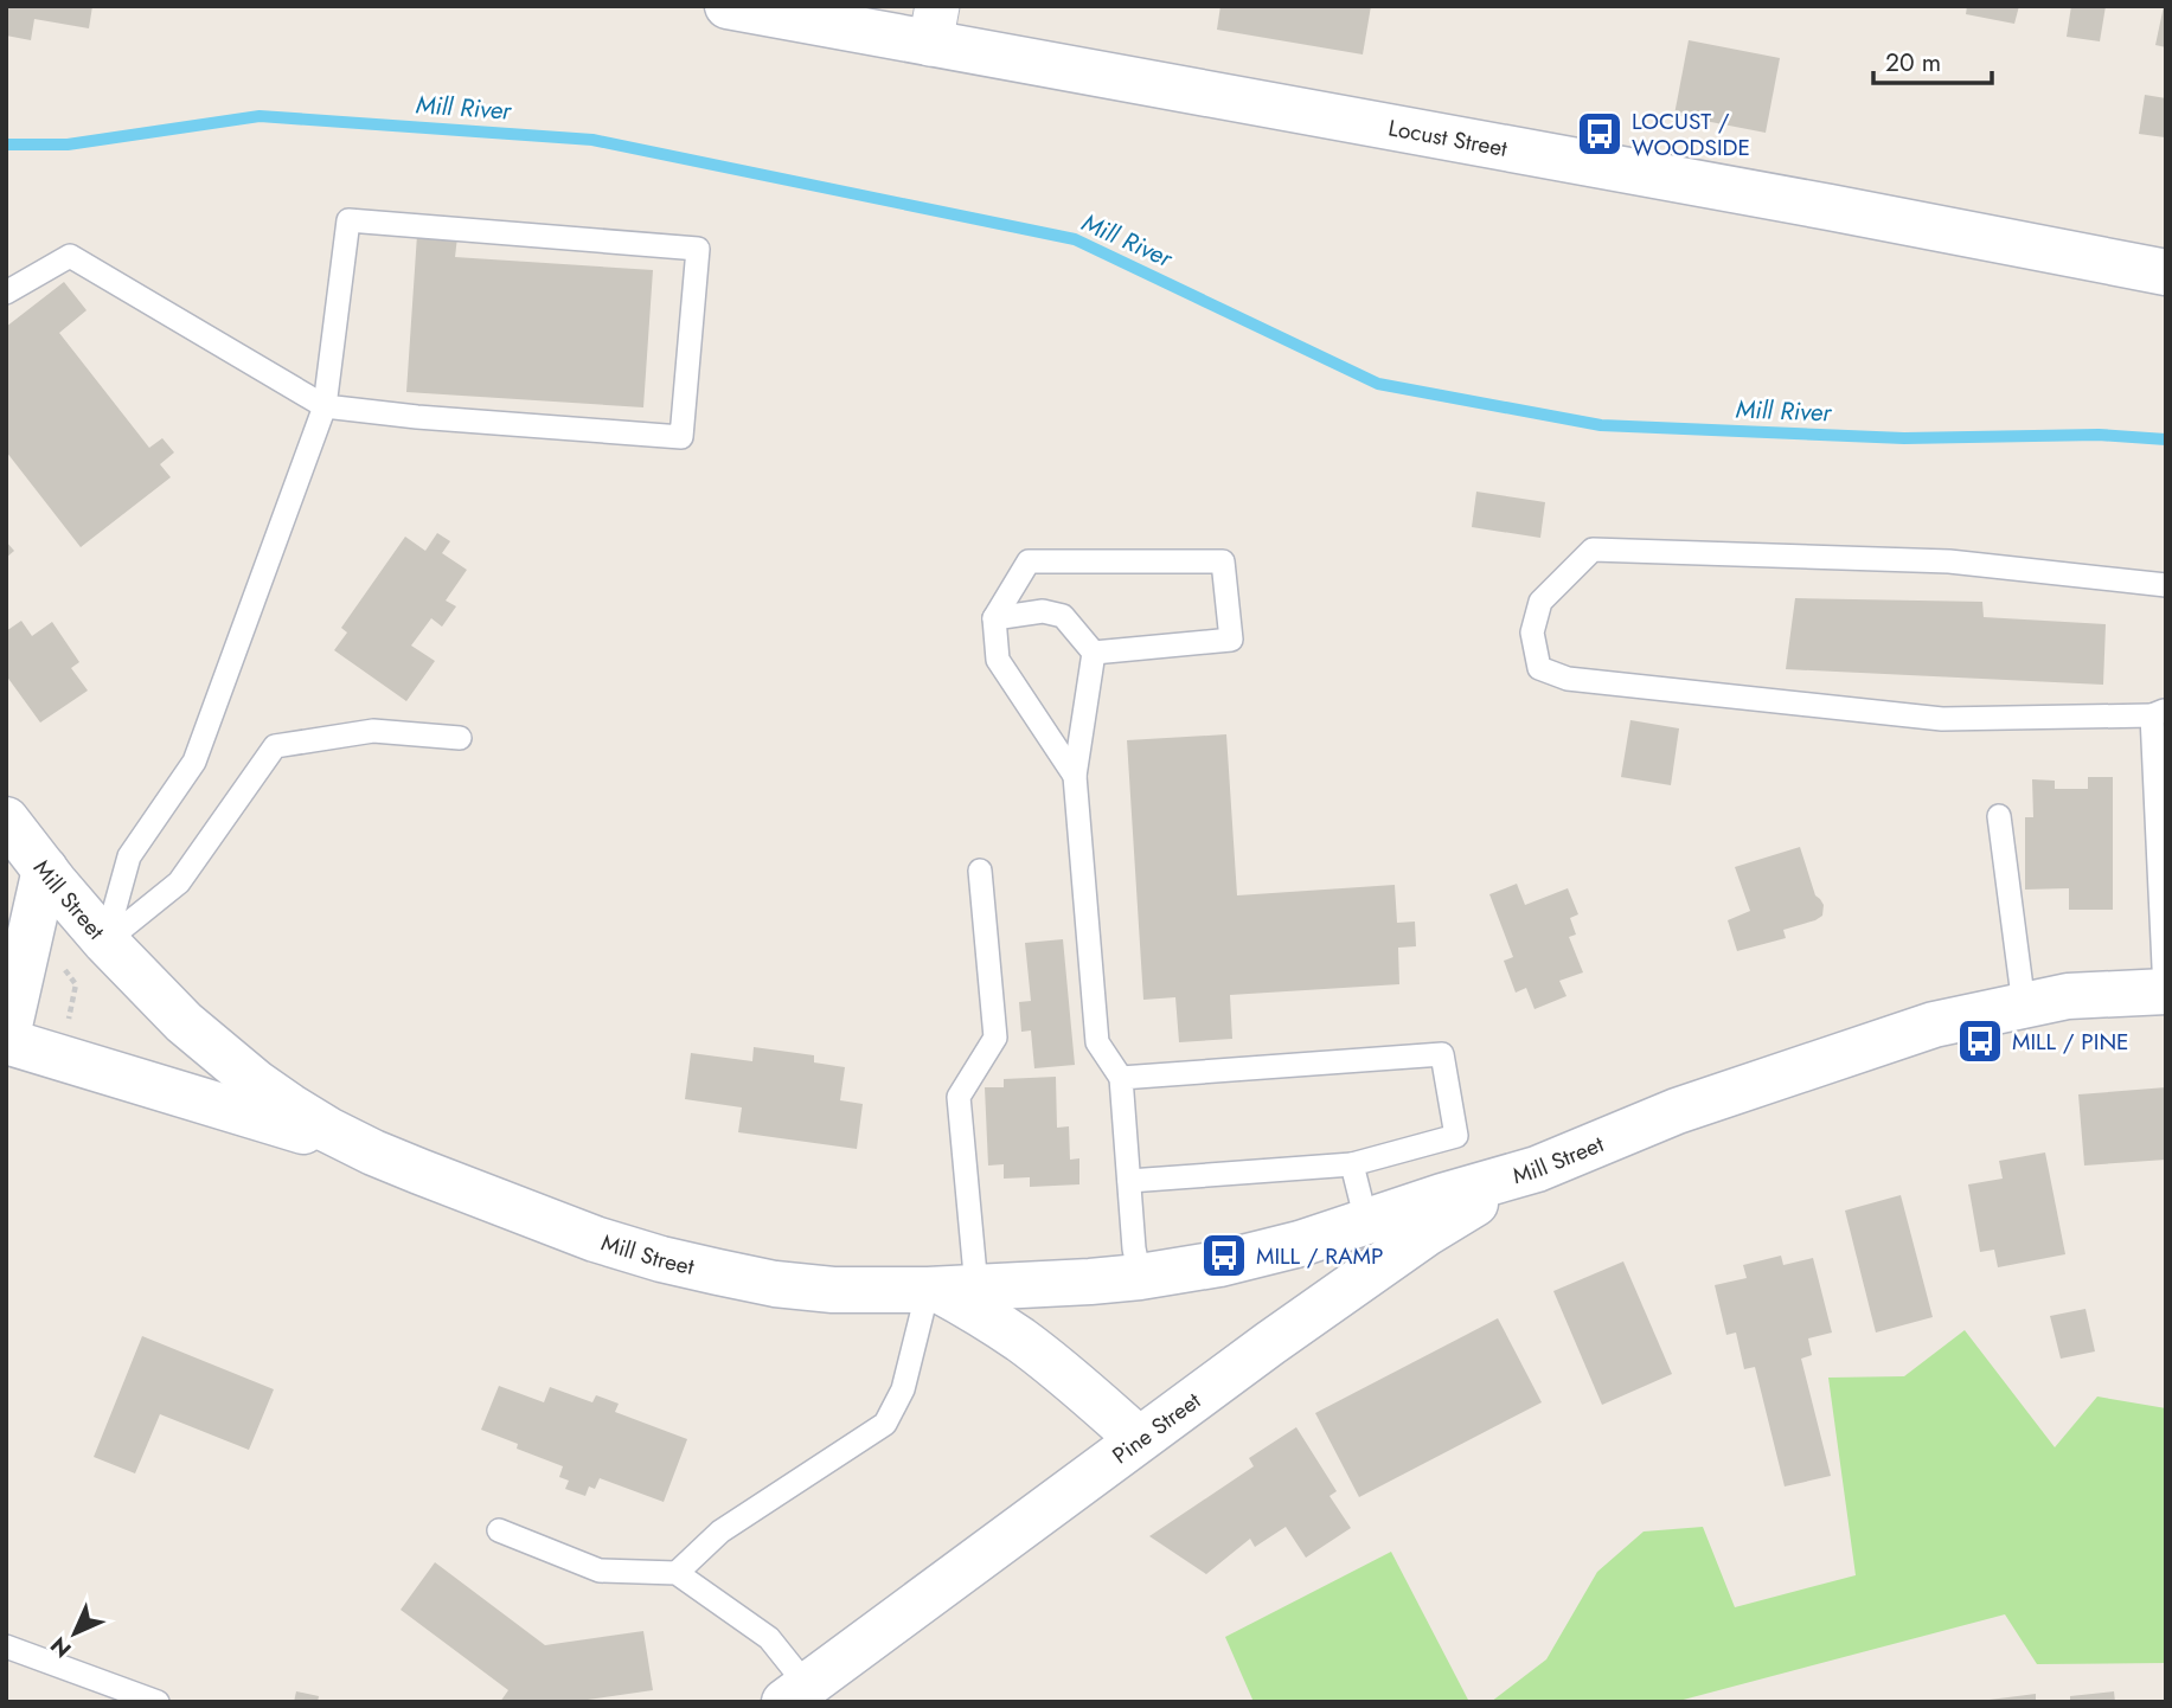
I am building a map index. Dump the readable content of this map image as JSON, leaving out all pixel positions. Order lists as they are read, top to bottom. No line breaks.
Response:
{"streets":{"street":["Locust Street","Mill Street","Pine Street"]},"crossings":[["Mill Street","Pine Street"]],"water":["Mill River"],"places":{"bus stop":["LOCUST / WOODSIDE","MILL / PINE","MILL / RAMP"]},"scale_bar":"20 m","north":"bottom left"}
